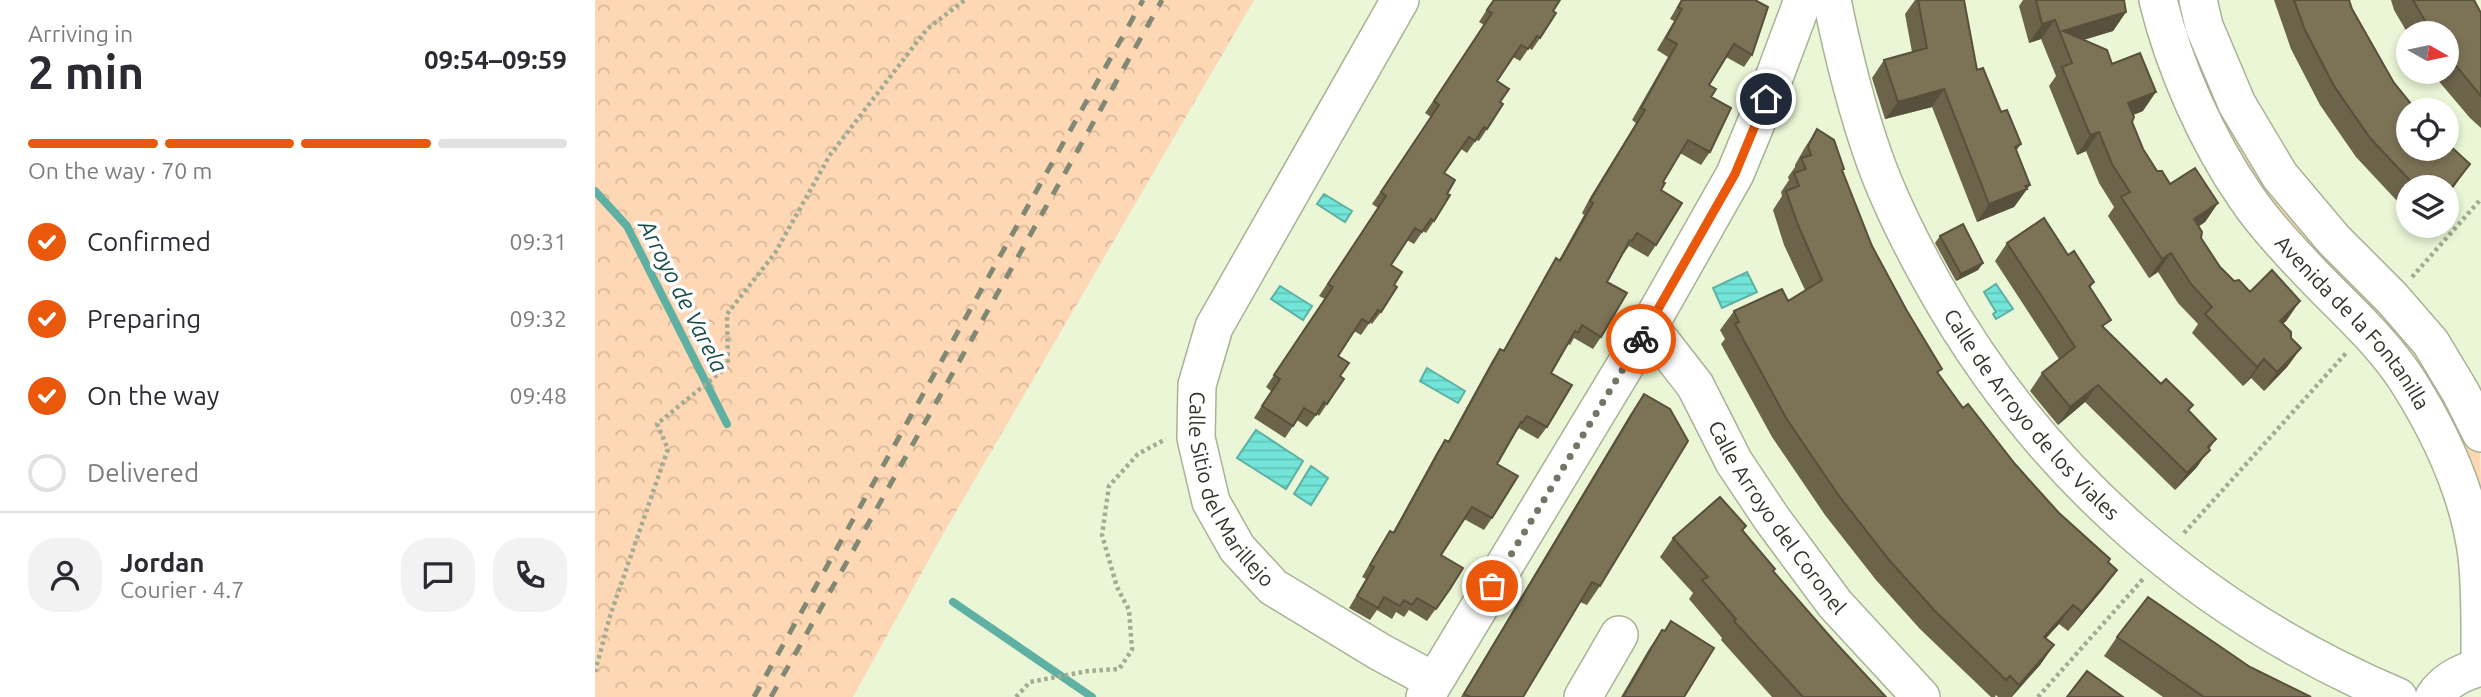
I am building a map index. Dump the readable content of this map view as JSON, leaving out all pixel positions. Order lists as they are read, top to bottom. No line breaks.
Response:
{"streets":{"street":["Avenida de la Fontanilla","Calle de Arroyo de los Viales","Calle Sitio del Marillejo","Calle Arroyo del Coronel"]},"water":["Arroyo de Varela"],"north":"right","page":{"heading":["2 min","Arriving in","09:54–09:59"],"panel":["Jordan","Courier · 4.7"],"bar":"On the way · 70 m","list":[["Confirmed","09:31"],["Preparing","09:32"],["On the way","09:48"],"Delivered"]}}
